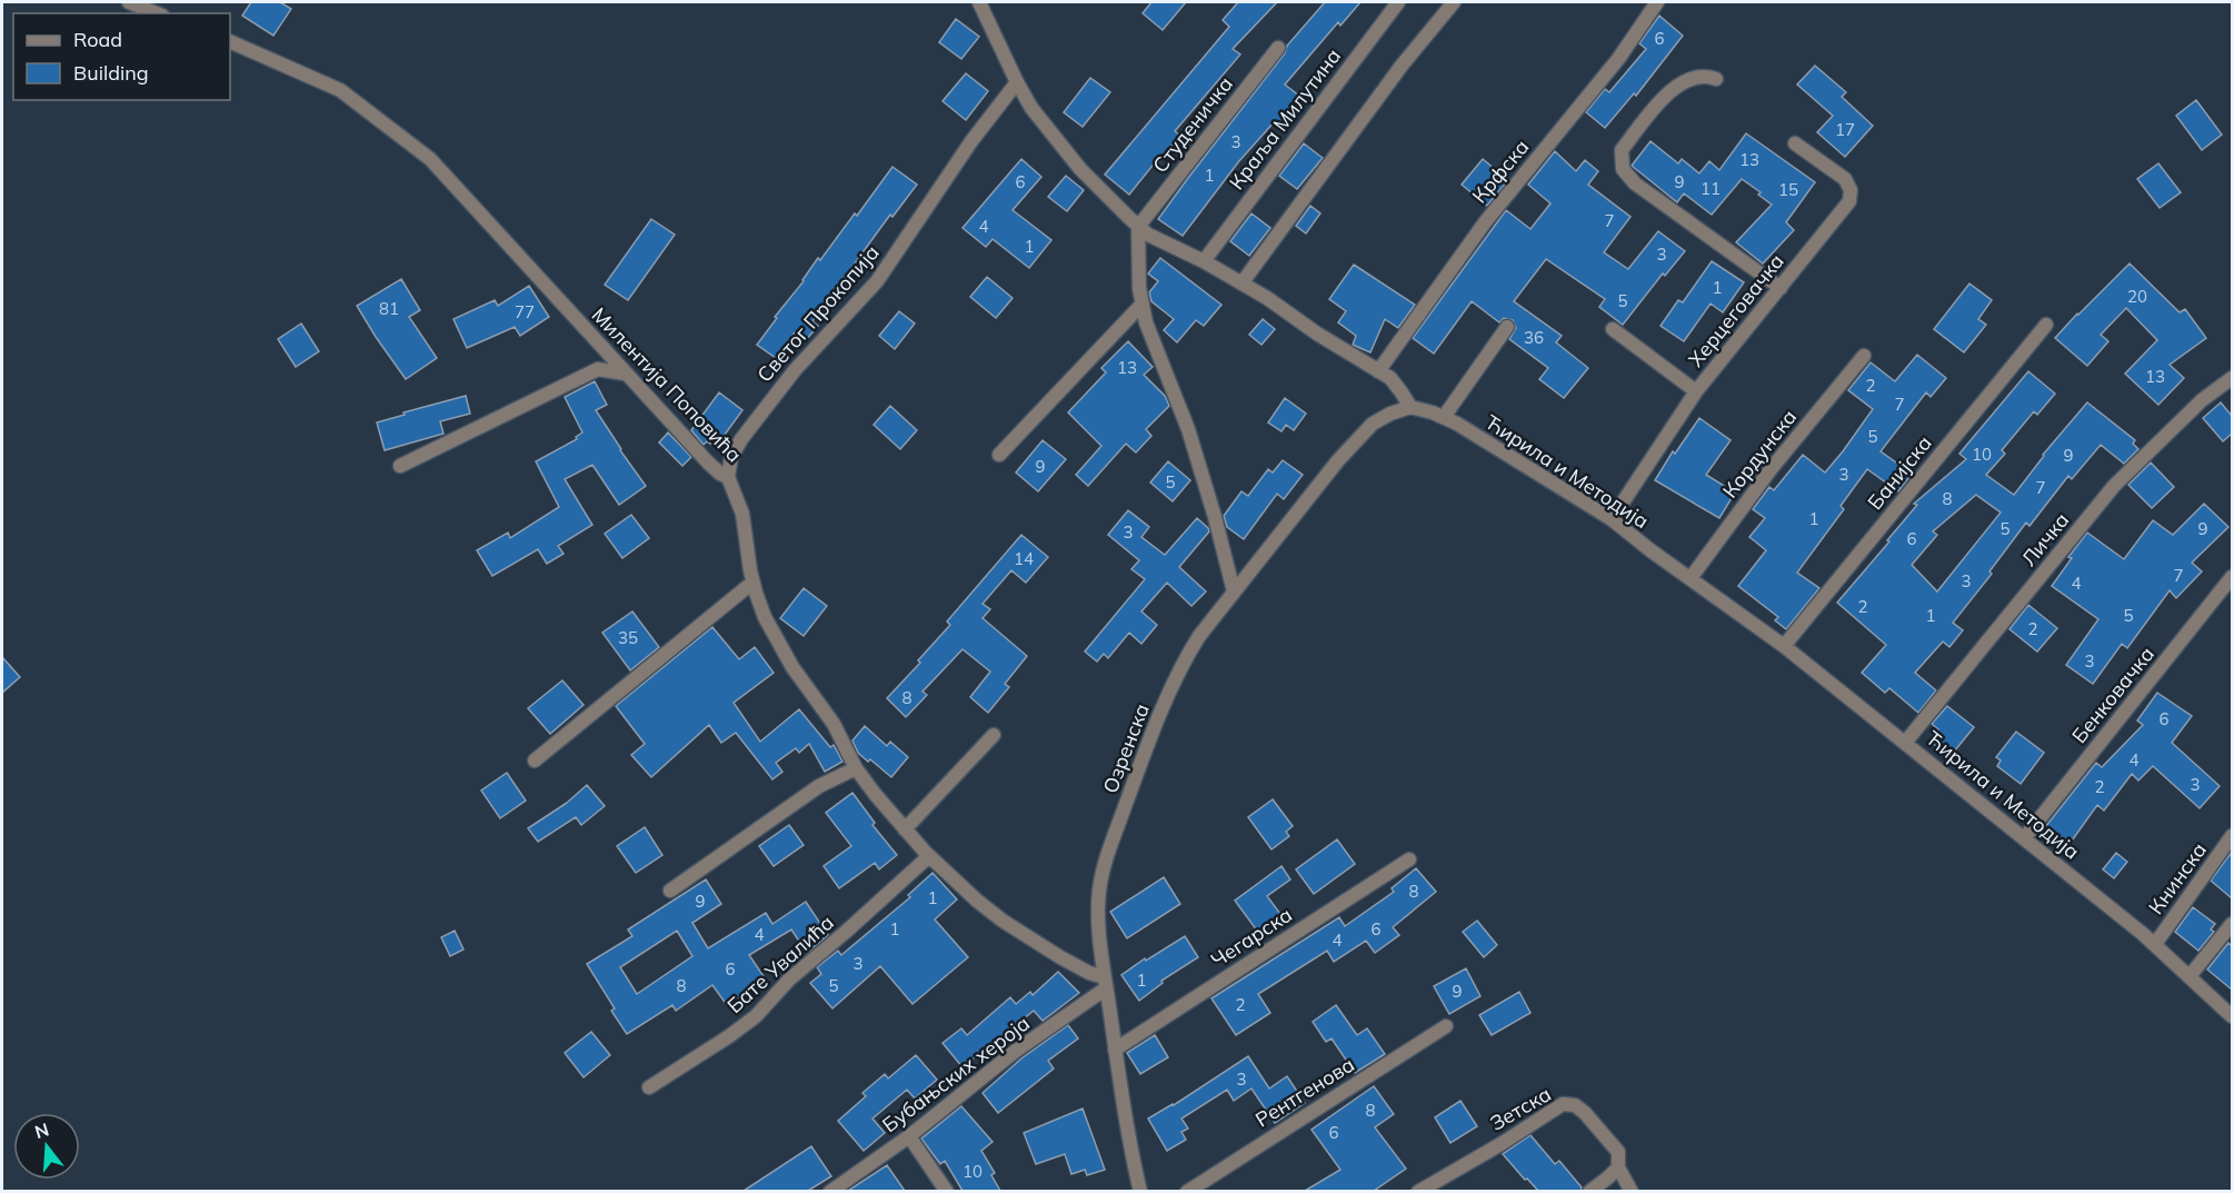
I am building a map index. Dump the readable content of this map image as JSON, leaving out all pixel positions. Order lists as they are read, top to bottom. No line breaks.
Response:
{"streets":{"street":["Краља Милутина","Студеничка","Крфска","Херцеговачка","Светог Прокопија","Милентија Поповића","Кордунска","Ћирила и Методија","Банијска","Личка","Бенковачка","Озренска","Книнска","Чегарска","Бате Увалића","Бубањских хероја","Рентгенова","Зетска"]},"crossings":[["Херцеговачка","Ћирила и Методија"],["Светог Прокопија","Милентија Поповића"],["Милентија Поповића","Озренска"],["Милентија Поповића","Бате Увалића"],["Милентија Поповића","Бубањских хероја"],["Кордунска","Ћирила и Методија"],["Ћирила и Методија","Банијска"],["Ћирила и Методија","Личка"],["Ћирила и Методија","Бенковачка"],["Ћирила и Методија","Озренска"],["Ћирила и Методија","Книнска"],["Озренска","Чегарска"],["Озренска","Бубањских хероја"]],"house_numbers":["6","17","3","13","1","6","9","11","15","7","4","1","3","1","20","5","81","77","36","13","13","2","7","5","10","9","9","3","5","7","8","1","5","9","3","6","14","7","3","4","2","1","5","2","35","3","8","6","4","3","2","8","1","9","1","6","4","4","3","6","1","8","5","9","2","3","8","6","10"],"legend":["Road","Building"],"north":"top"}
